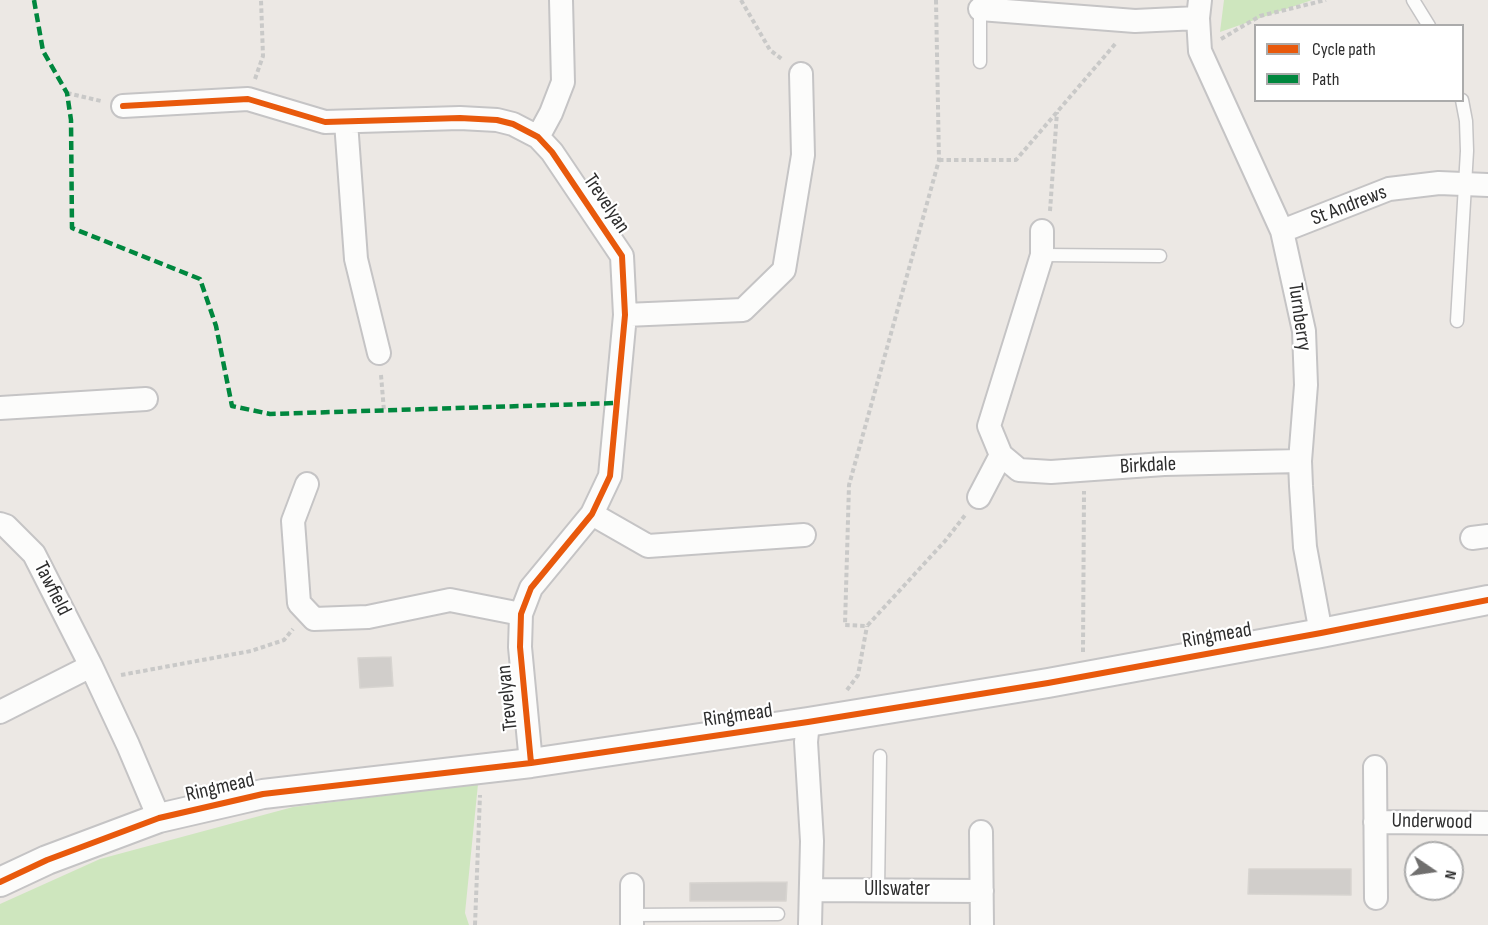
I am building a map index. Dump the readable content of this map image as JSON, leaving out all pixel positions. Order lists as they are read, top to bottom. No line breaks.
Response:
{"streets":{"street":["Trevelyan","St Andrews","Turnberry","Birkdale","Tawfield","Ringmead","Underwood","Ullswater"]},"crossings":[["Trevelyan","Ringmead"],["St Andrews","Turnberry"],["Turnberry","Birkdale"],["Turnberry","Ringmead"],["Tawfield","Ringmead"]],"legend":["Cycle path","Path"],"north":"right"}
